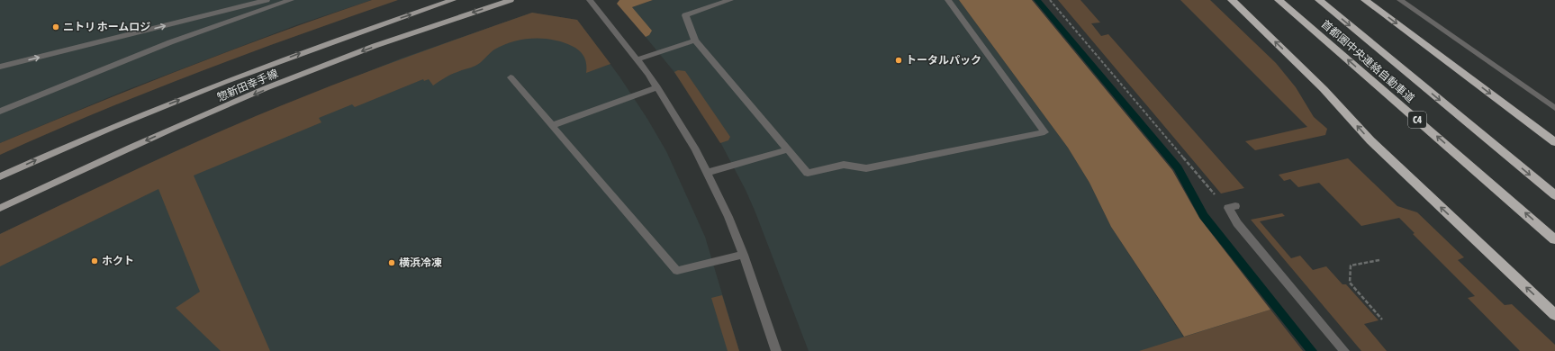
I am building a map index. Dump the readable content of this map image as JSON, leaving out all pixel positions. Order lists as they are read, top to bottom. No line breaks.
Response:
{"streets":{"highway":["首都圏中央連絡自動車道","C4"],"main road":["惣新田幸手線"]},"places":["ニトリ ホームロジ","トータルパック","ホクト","横浜冷凍"]}
